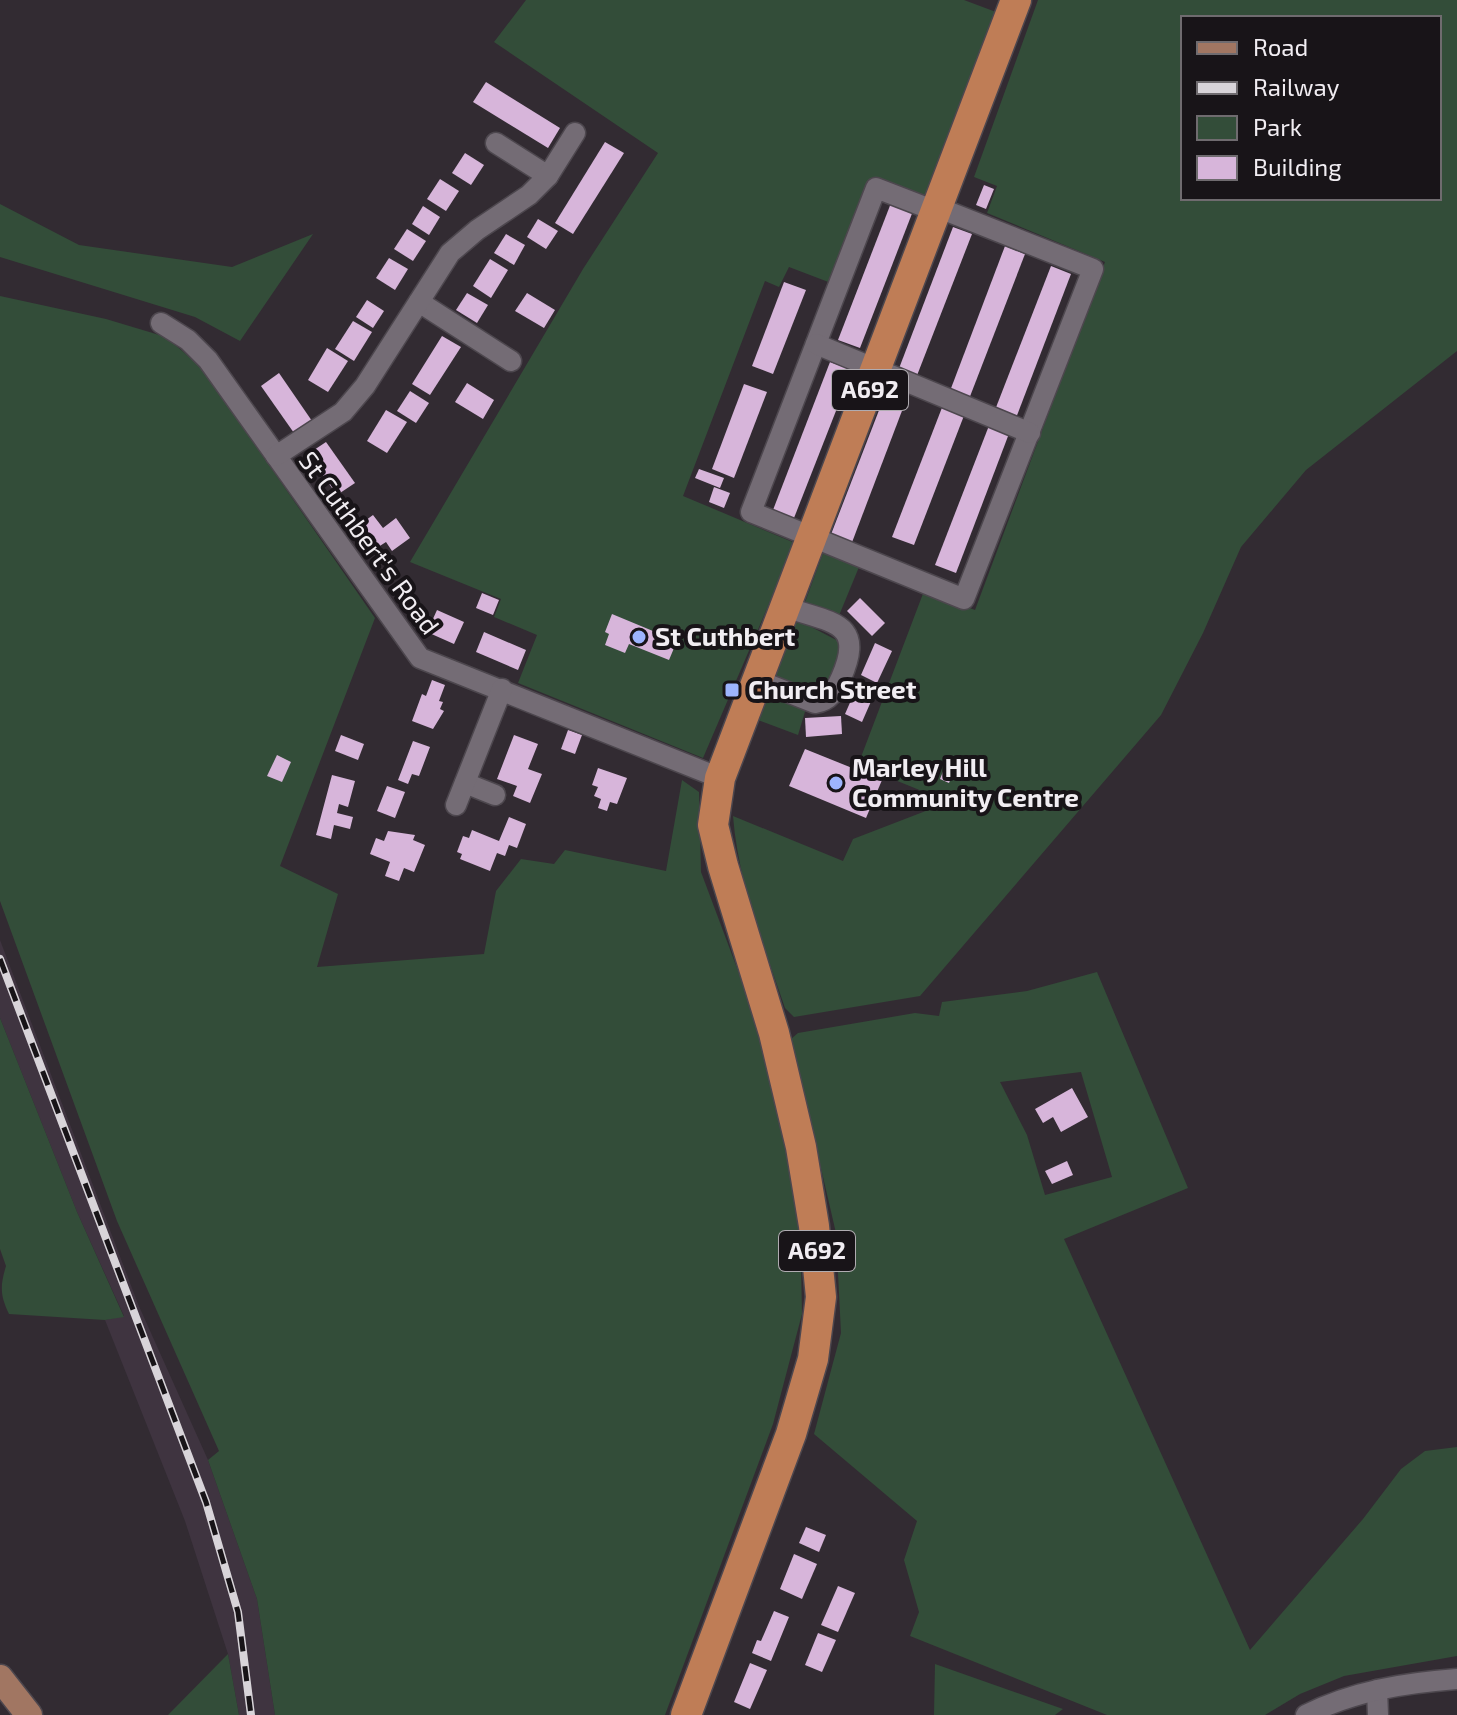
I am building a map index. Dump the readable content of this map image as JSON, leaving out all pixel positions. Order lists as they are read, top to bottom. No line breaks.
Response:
{"streets":{"highway":["A692"],"street":["St Cuthbert's Road"]},"crossings":[["A692","St Cuthbert's Road"]],"places":{"other":["St Cuthbert","Marley Hill Community Centre"],"transit":["Church Street"]},"legend":["Road","Railway","Park","Building"]}
